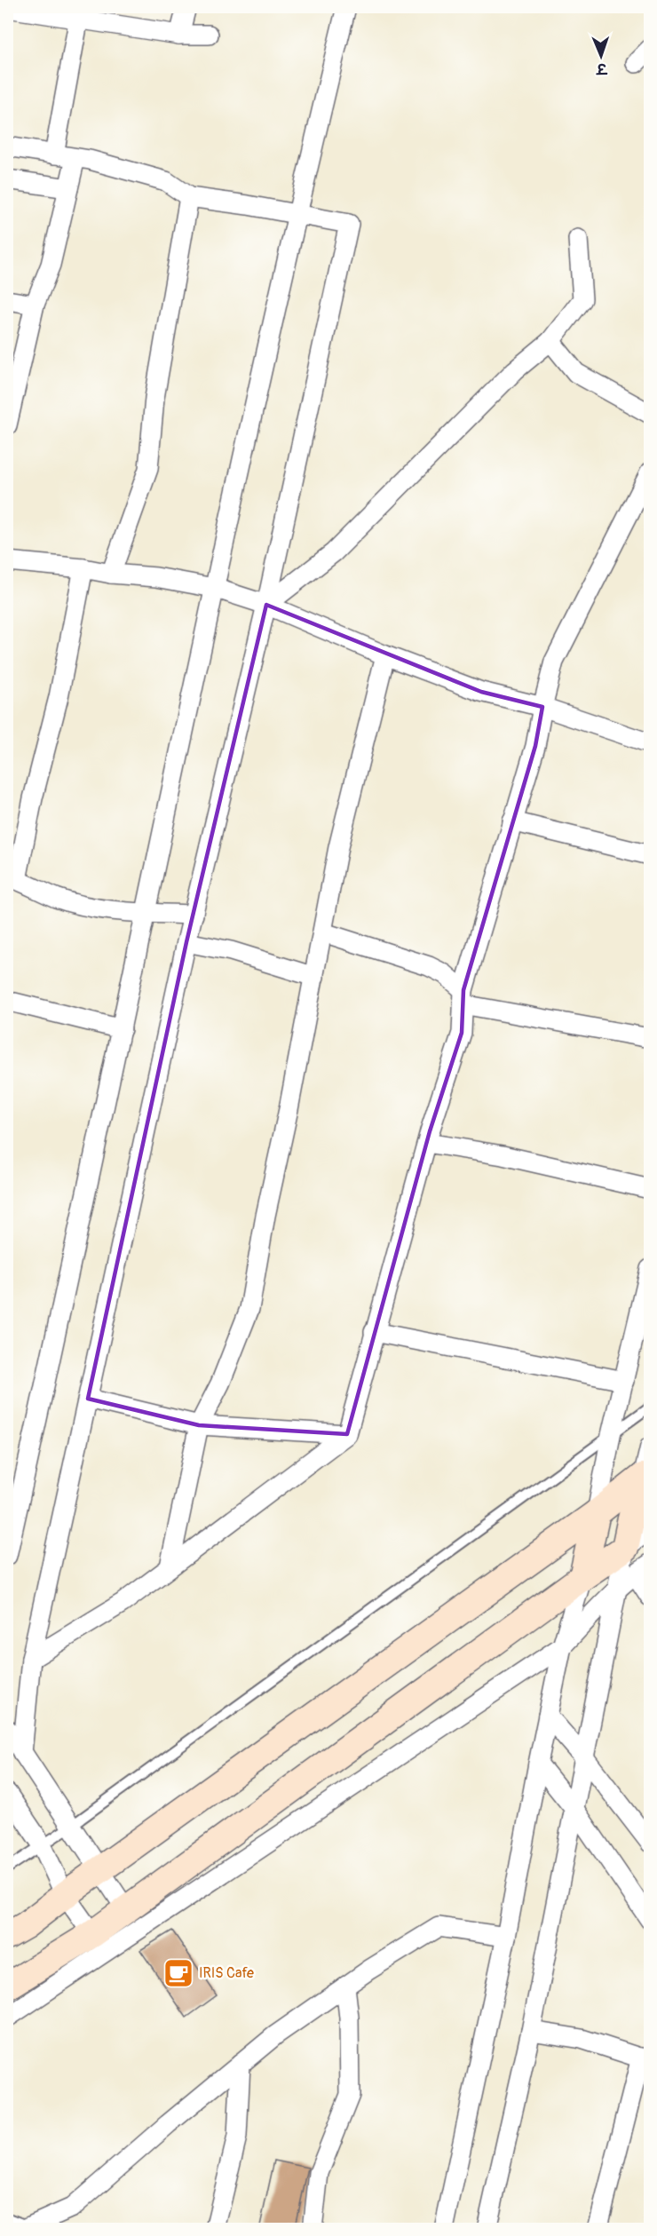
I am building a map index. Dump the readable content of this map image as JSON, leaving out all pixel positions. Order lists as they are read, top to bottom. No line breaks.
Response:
{"places":{"cafe":["IRIS Cafe"]},"north":"bottom"}
